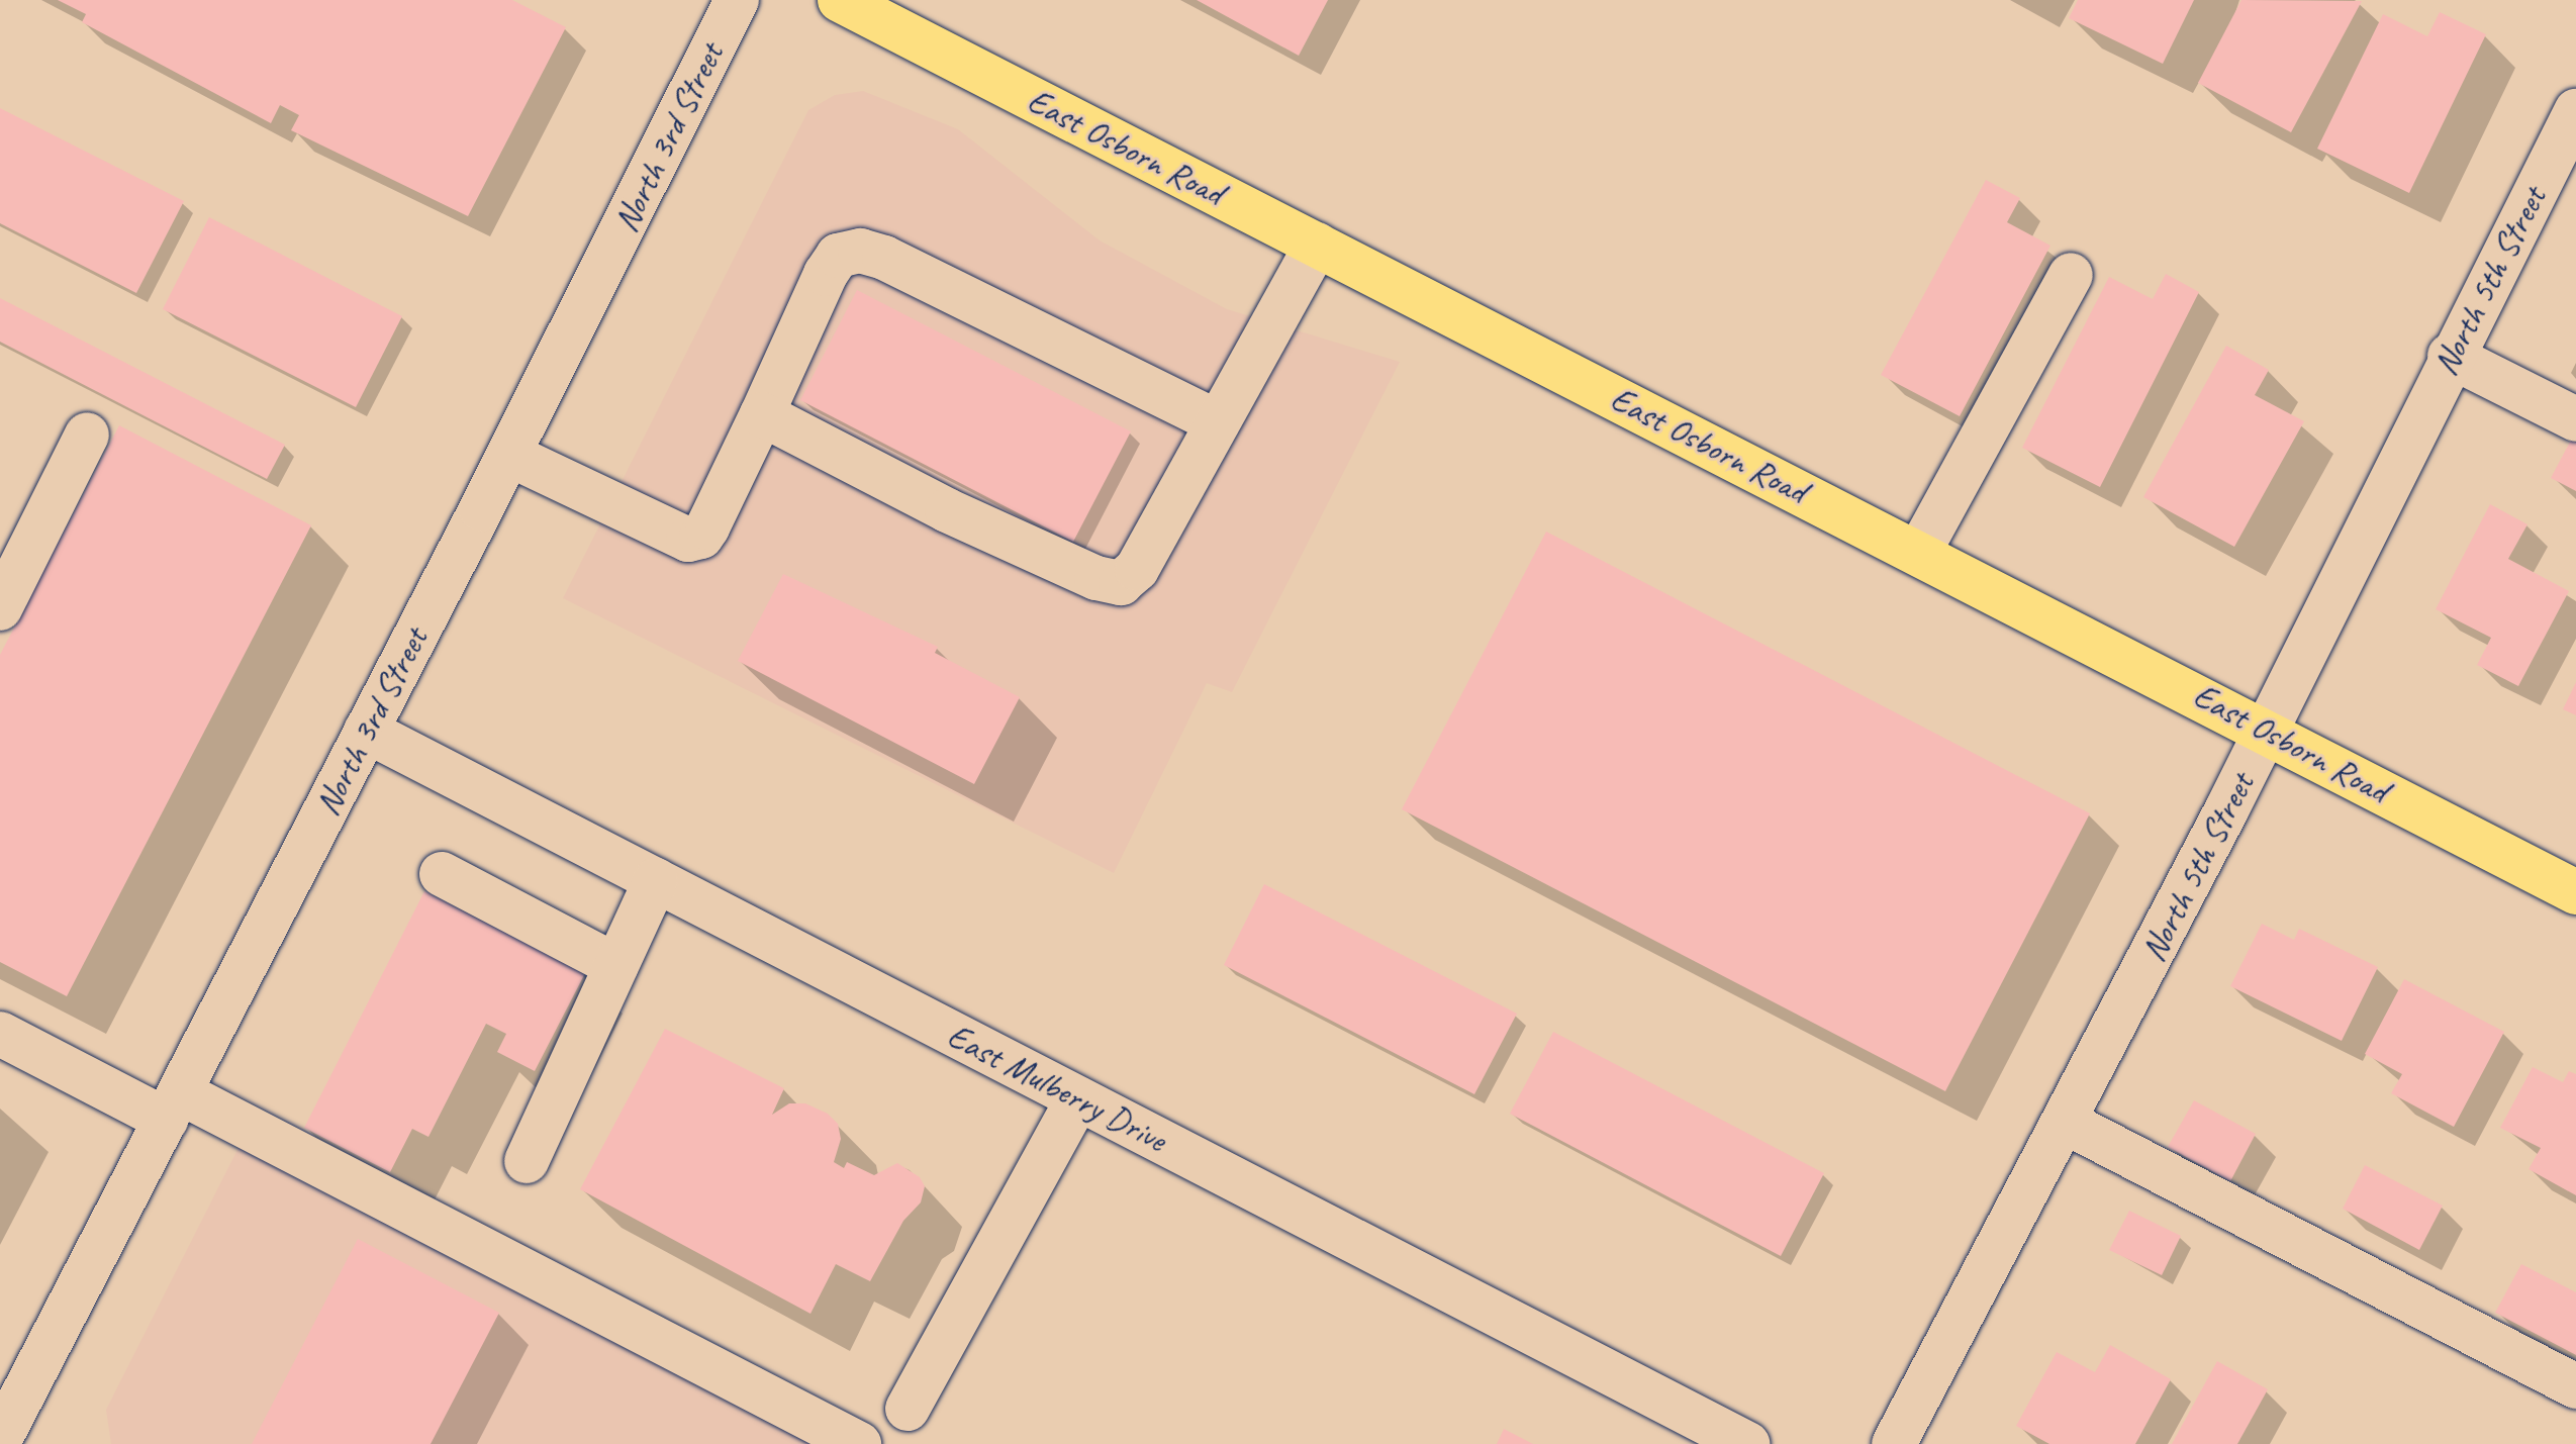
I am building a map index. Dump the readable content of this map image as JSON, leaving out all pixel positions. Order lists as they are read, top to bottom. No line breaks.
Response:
{"streets":{"main road":["East Osborn Road"],"street":["North 3rd Street","North 5th Street","East Mulberry Drive"]},"crossings":[["North 3rd Street","East Mulberry Drive"],["East Osborn Road","North 5th Street"]]}
